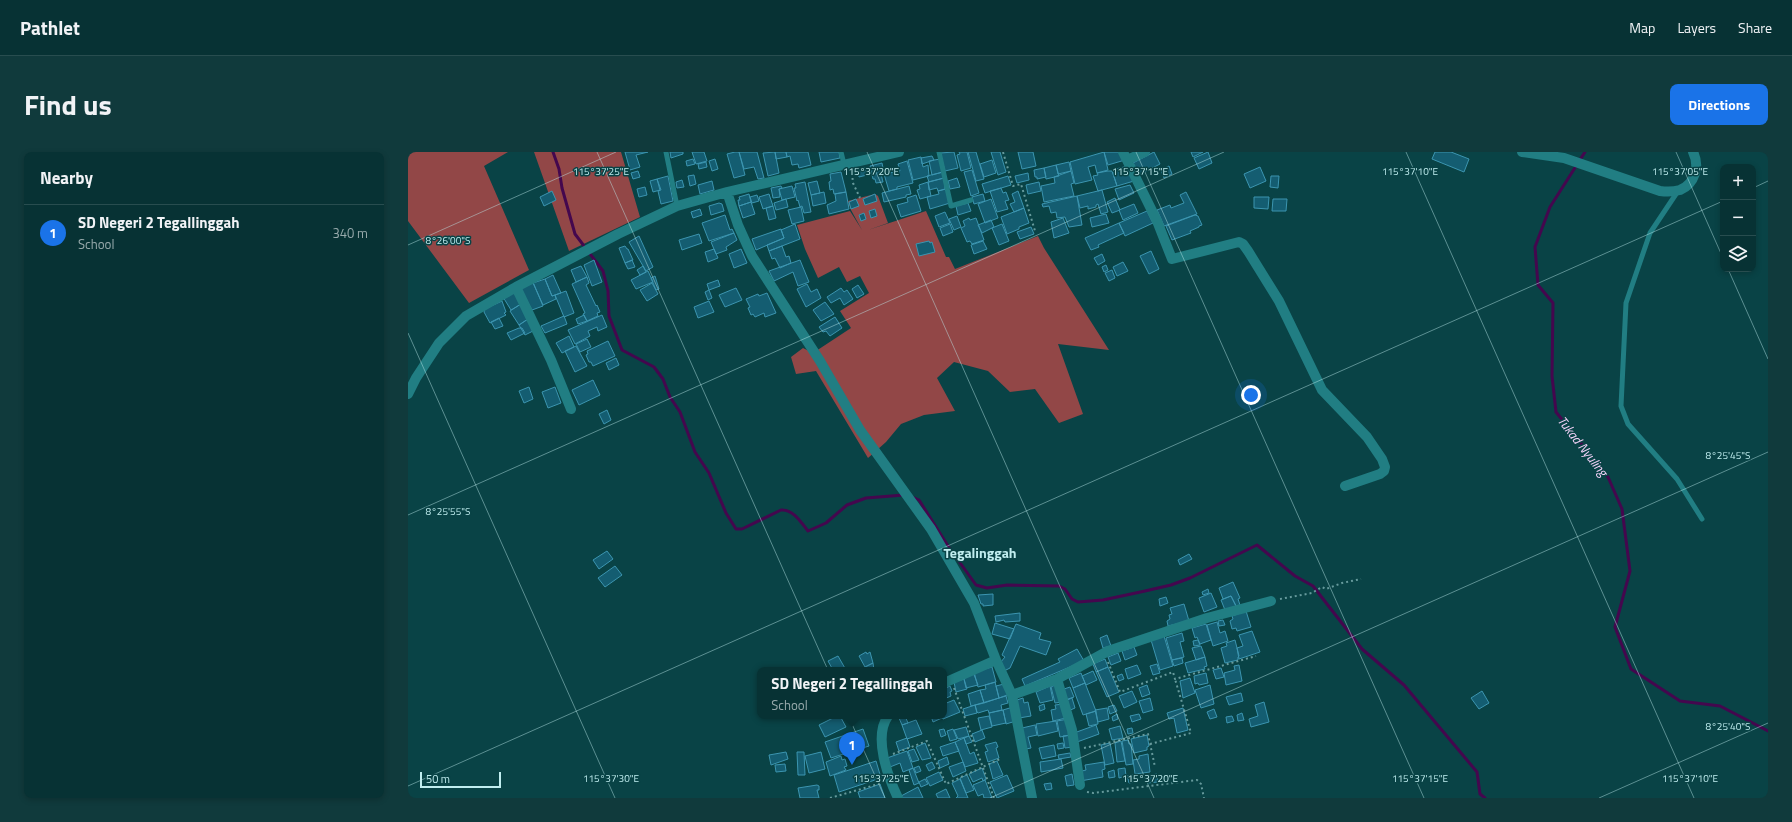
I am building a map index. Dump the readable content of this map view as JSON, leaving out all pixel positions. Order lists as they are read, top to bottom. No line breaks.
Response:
{"districts":["Tegalinggah"],"water":["Tukad Nyuling"],"scale_bar":"50 m","page":{"header":"Pathlet","nav":["Map","Layers","Share"],"title":"Find us","buttons":"Directions","heading":"Nearby","map_buttons":["+","−"],"list":[{"mark":"1","name":"SD Negeri 2 Tegallinggah","note":"School","value":"340 m"}],"popup":["SD Negeri 2 Tegallinggah","School"],"pins":"1","scale":"50 m"},"coordinates":["115°37'25\"E","115°37'20\"E","115°37'15\"E","115°37'10\"E","115°37'05\"E","8°26'00\"S","8°25'45\"S","8°25'55\"S","8°25'40\"S","115°37'30\"E"]}
